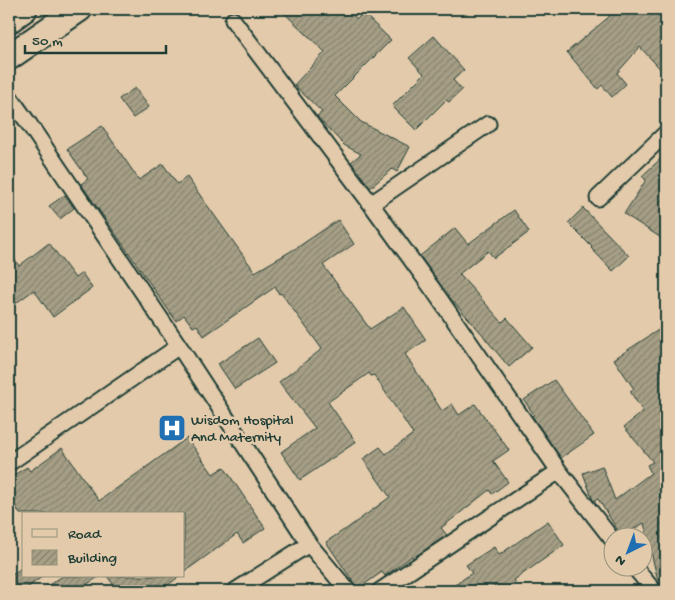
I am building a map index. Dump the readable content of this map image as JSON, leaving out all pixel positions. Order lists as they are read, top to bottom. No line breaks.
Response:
{"places":{"hospital":["Wisdom Hospital And Maternity"]},"legend":["Road","Building"],"scale_bar":"50 m","north":"bottom left"}
